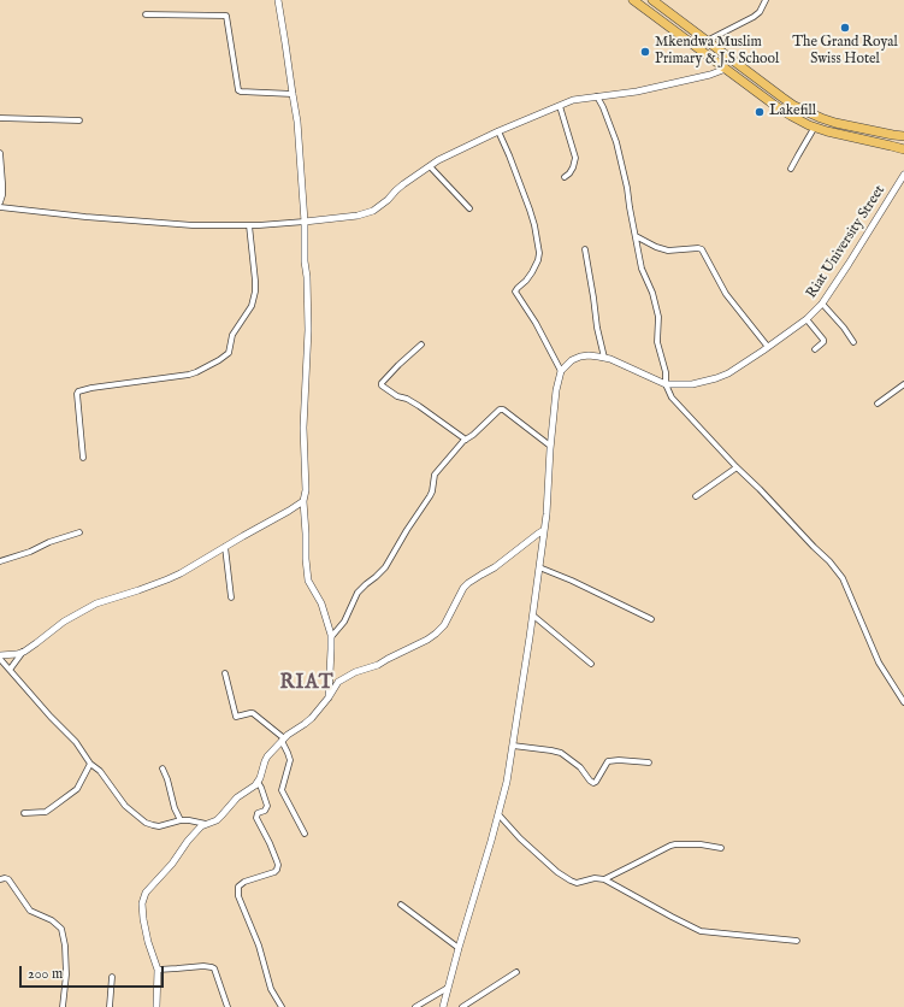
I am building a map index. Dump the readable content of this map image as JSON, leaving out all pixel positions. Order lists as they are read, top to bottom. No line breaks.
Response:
{"streets":{"street":["Riat University Street"]},"districts":["RIAT"],"places":["The Grand Royal Swiss Hotel","Mkendwa Muslim Primary & J.S School","Lakefill"],"scale_bar":"200 m"}
